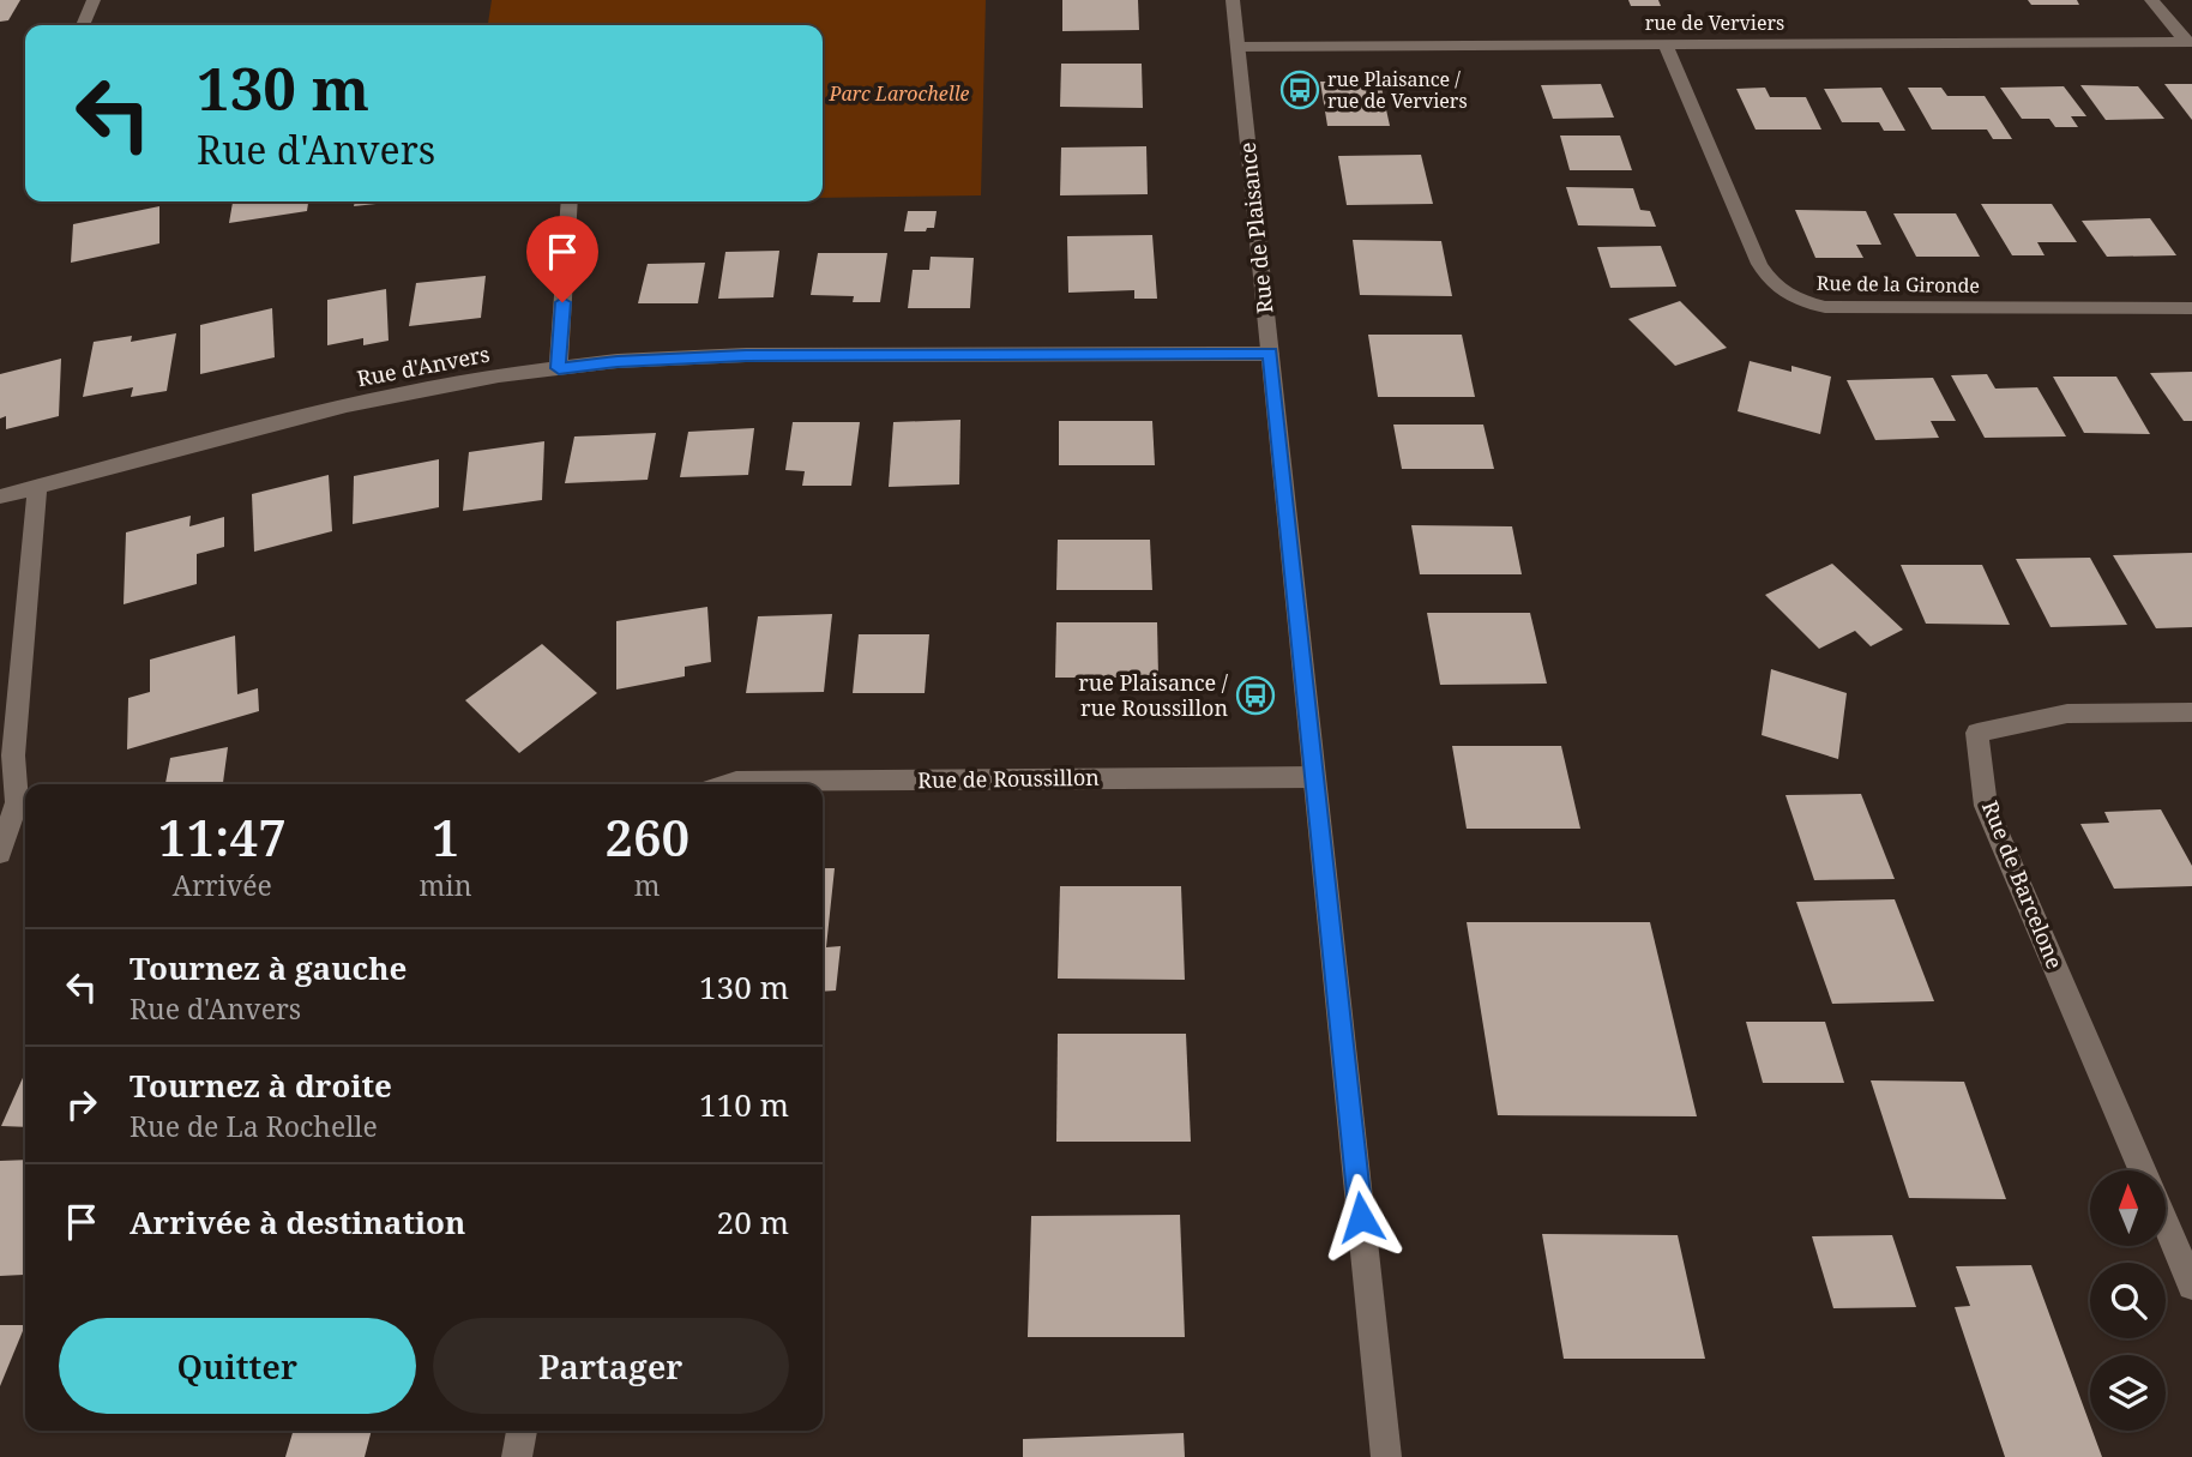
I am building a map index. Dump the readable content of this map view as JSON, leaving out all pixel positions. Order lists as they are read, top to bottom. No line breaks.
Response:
{"streets":{"street":["rue de Verviers","Rue de Plaisance","Rue de la Gironde","Rue d'Anvers","Rue de Roussillon","Rue de Barcelone"]},"crossings":[["rue de Verviers","Rue de Plaisance"],["rue de Verviers","Rue de la Gironde"],["Rue de Plaisance","Rue d'Anvers"],["Rue de Plaisance","Rue de Roussillon"]],"parks":["Parc Larochelle"],"places":{"bus stop":["rue Plaisance / rue de Verviers","rue Plaisance / rue Roussillon"]},"north":"top","page":{"turn":["130 m","Rue d'Anvers"],"eta":["11:47","Arrivée","1","min","260","m"],"list":[{"name":"Tournez à gauche","note":"Rue d'Anvers","value":"130 m"},{"name":"Tournez à droite","note":"Rue de La Rochelle","value":"110 m"},{"name":"Arrivée à destination","value":"20 m"}],"buttons":["Quitter","Partager"]}}
